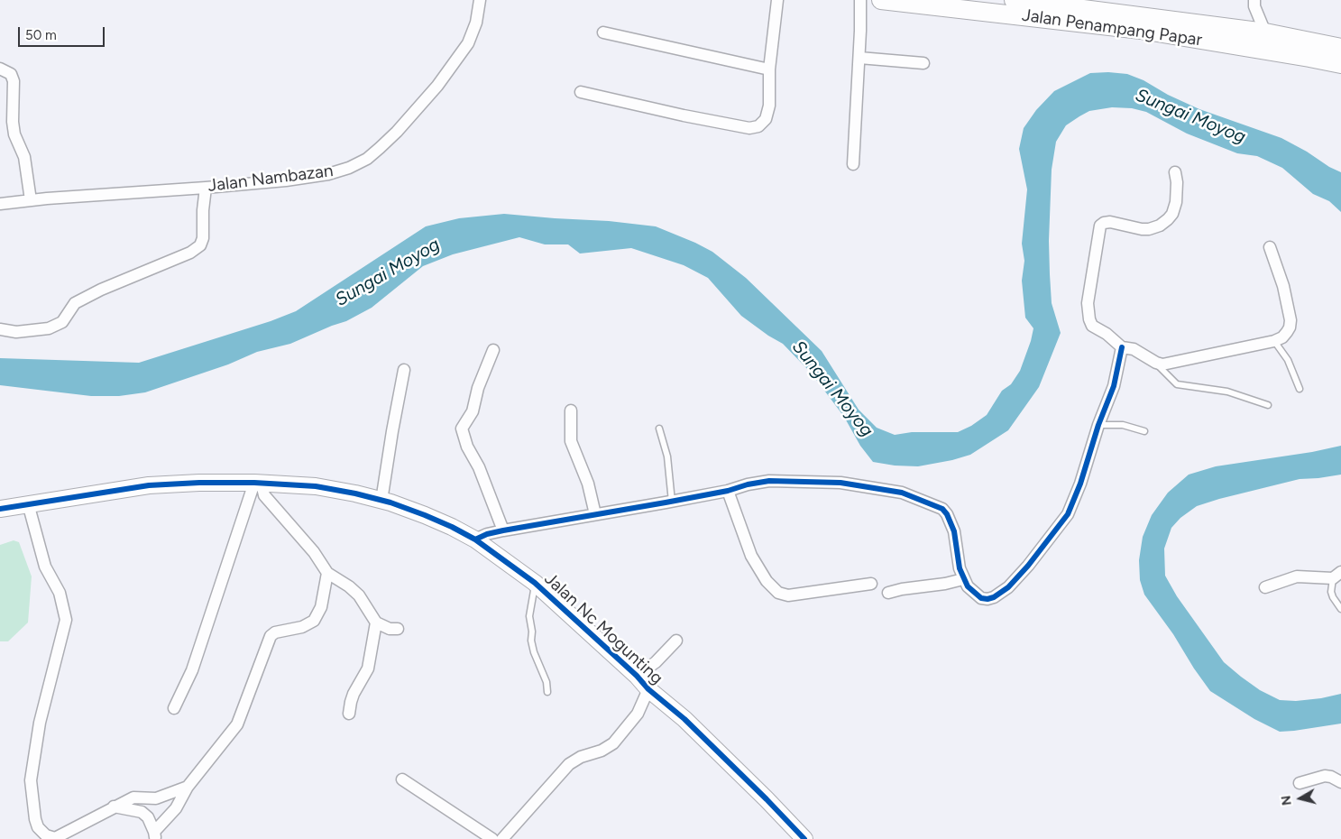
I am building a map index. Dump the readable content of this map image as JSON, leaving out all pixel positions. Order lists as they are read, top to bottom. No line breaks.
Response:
{"streets":{"main road":["Jalan Penampang Papar"],"street":["Jalan Nambazan","Jalan Nc Mogunting"]},"water":["Sungai Moyog"],"scale_bar":"50 m","north":"left"}
